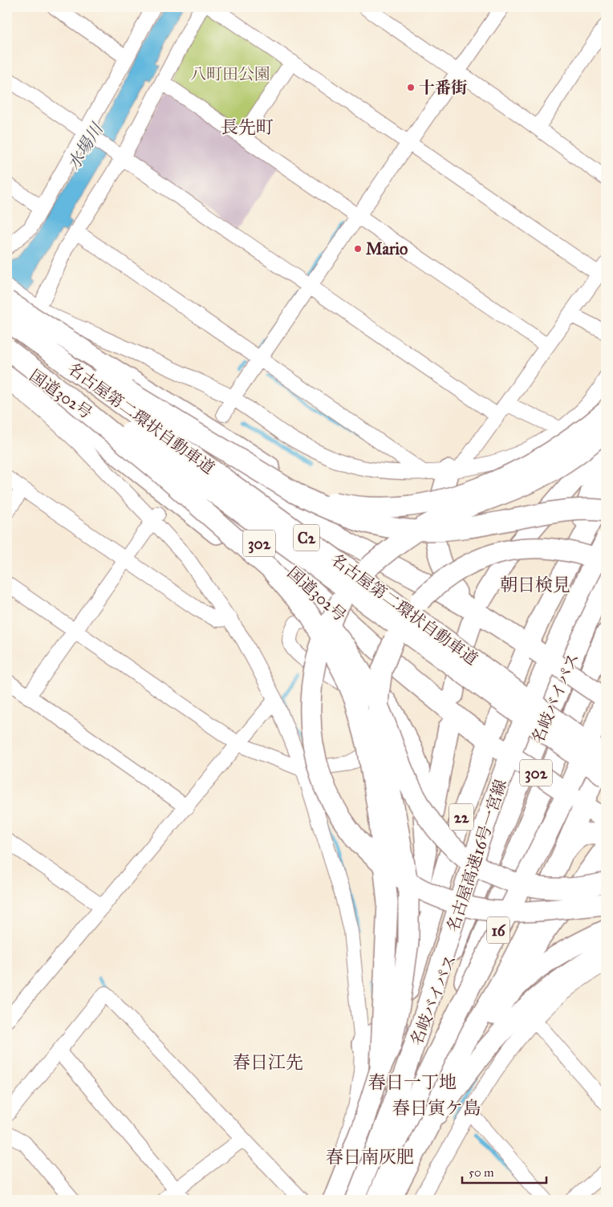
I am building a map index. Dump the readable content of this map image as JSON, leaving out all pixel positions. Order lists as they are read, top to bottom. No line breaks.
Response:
{"streets":{"highway":["国道302号","名古屋第二環状自動車道","C2","302","名岐バイパス","22","名古屋高速16号一宮線","16"]},"crossings":[["国道302号","22"],["名古屋第二環状自動車道","302"],["302","22"],["302","16"],["名岐バイパス","22"],["名岐バイパス","名古屋高速16号一宮線"]],"districts":["長先町","朝日検見","春日江先","春日一丁地","春日寅ケ島","春日南灰肥"],"water":["水場川"],"parks":["八町田公園"],"places":["十番街","Mario"],"scale_bar":"50 m"}
